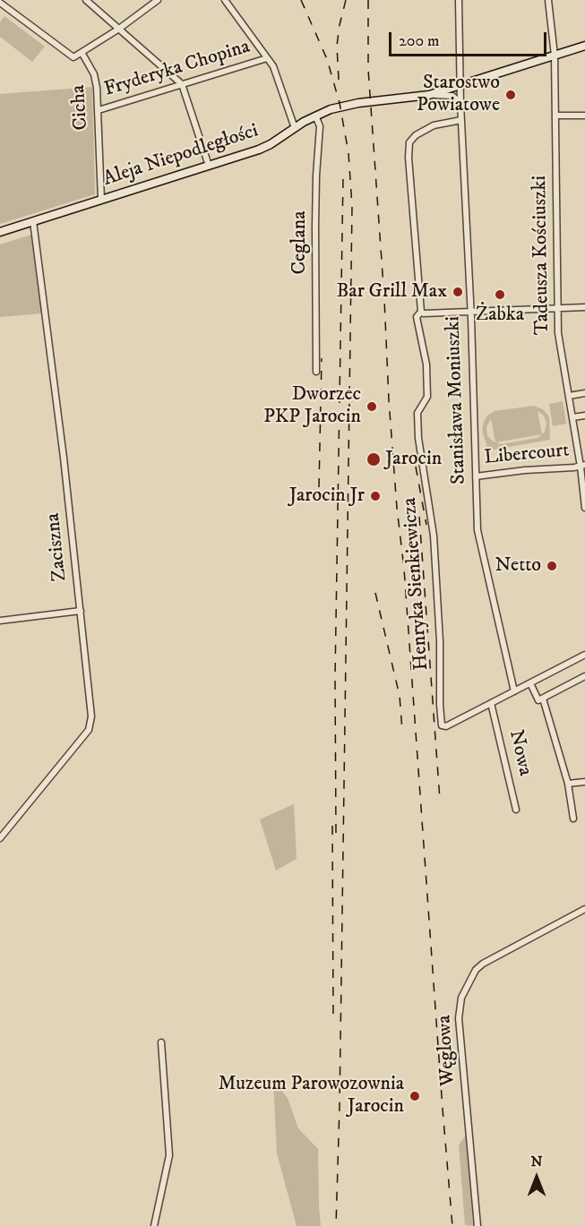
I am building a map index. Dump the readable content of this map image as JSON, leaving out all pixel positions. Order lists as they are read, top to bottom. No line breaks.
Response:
{"streets":{"main road":["Aleja Niepodległości"],"street":["Fryderyka Chopina","Cicha","Ceglana","Tadeusza Kościuszki","Stanisława Moniuszki","Libercourt","Zaciszna","Henryka Sienkiewicza","Nowa","Węglowa"]},"crossings":[["Fryderyka Chopina","Cicha"],["Cicha","Aleja Niepodległości"],["Aleja Niepodległości","Ceglana"],["Aleja Niepodległości","Tadeusza Kościuszki"],["Aleja Niepodległości","Stanisława Moniuszki"],["Aleja Niepodległości","Zaciszna"],["Tadeusza Kościuszki","Libercourt"],["Stanisława Moniuszki","Libercourt"],["Stanisława Moniuszki","Henryka Sienkiewicza"],["Henryka Sienkiewicza","Nowa"]],"places":["Starostwo Powiatowe","Bar Grill Max","Żabka","Dworzec PKP Jarocin","Jarocin","Jarocin Jr","Netto","Muzeum Parowozownia Jarocin"],"scale_bar":"200 m","north":"top"}
